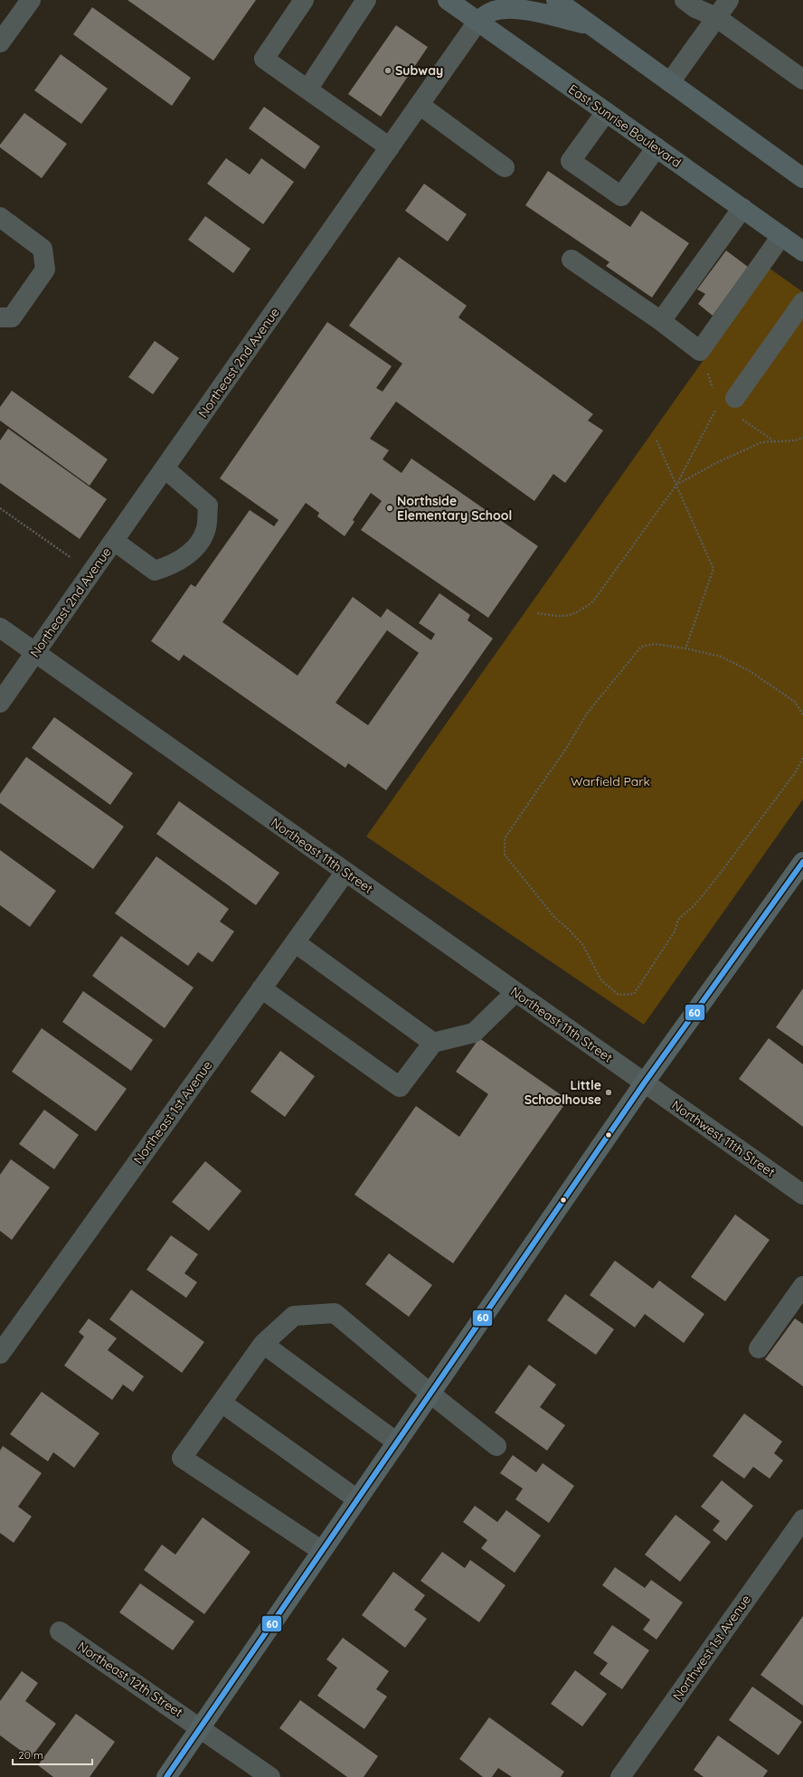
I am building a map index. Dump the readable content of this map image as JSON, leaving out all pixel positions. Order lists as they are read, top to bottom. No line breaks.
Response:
{"streets":{"main road":["East Sunrise Boulevard"],"street":["Northeast 2nd Avenue","Northeast 11th Street","Northeast 1st Avenue","Northwest 11th Street","Northwest 1st Avenue","Northeast 12th Street"]},"crossings":[["East Sunrise Boulevard","Northeast 2nd Avenue"],["Northeast 2nd Avenue","Northeast 11th Street"],["Northeast 11th Street","Northeast 1st Avenue"],["Northeast 11th Street","Northwest 11th Street"]],"parks":["Warfield Park"],"places":["Subway","Northside Elementary School","Little Schoolhouse"],"lines":["transit line 60"],"scale_bar":"20 m"}
